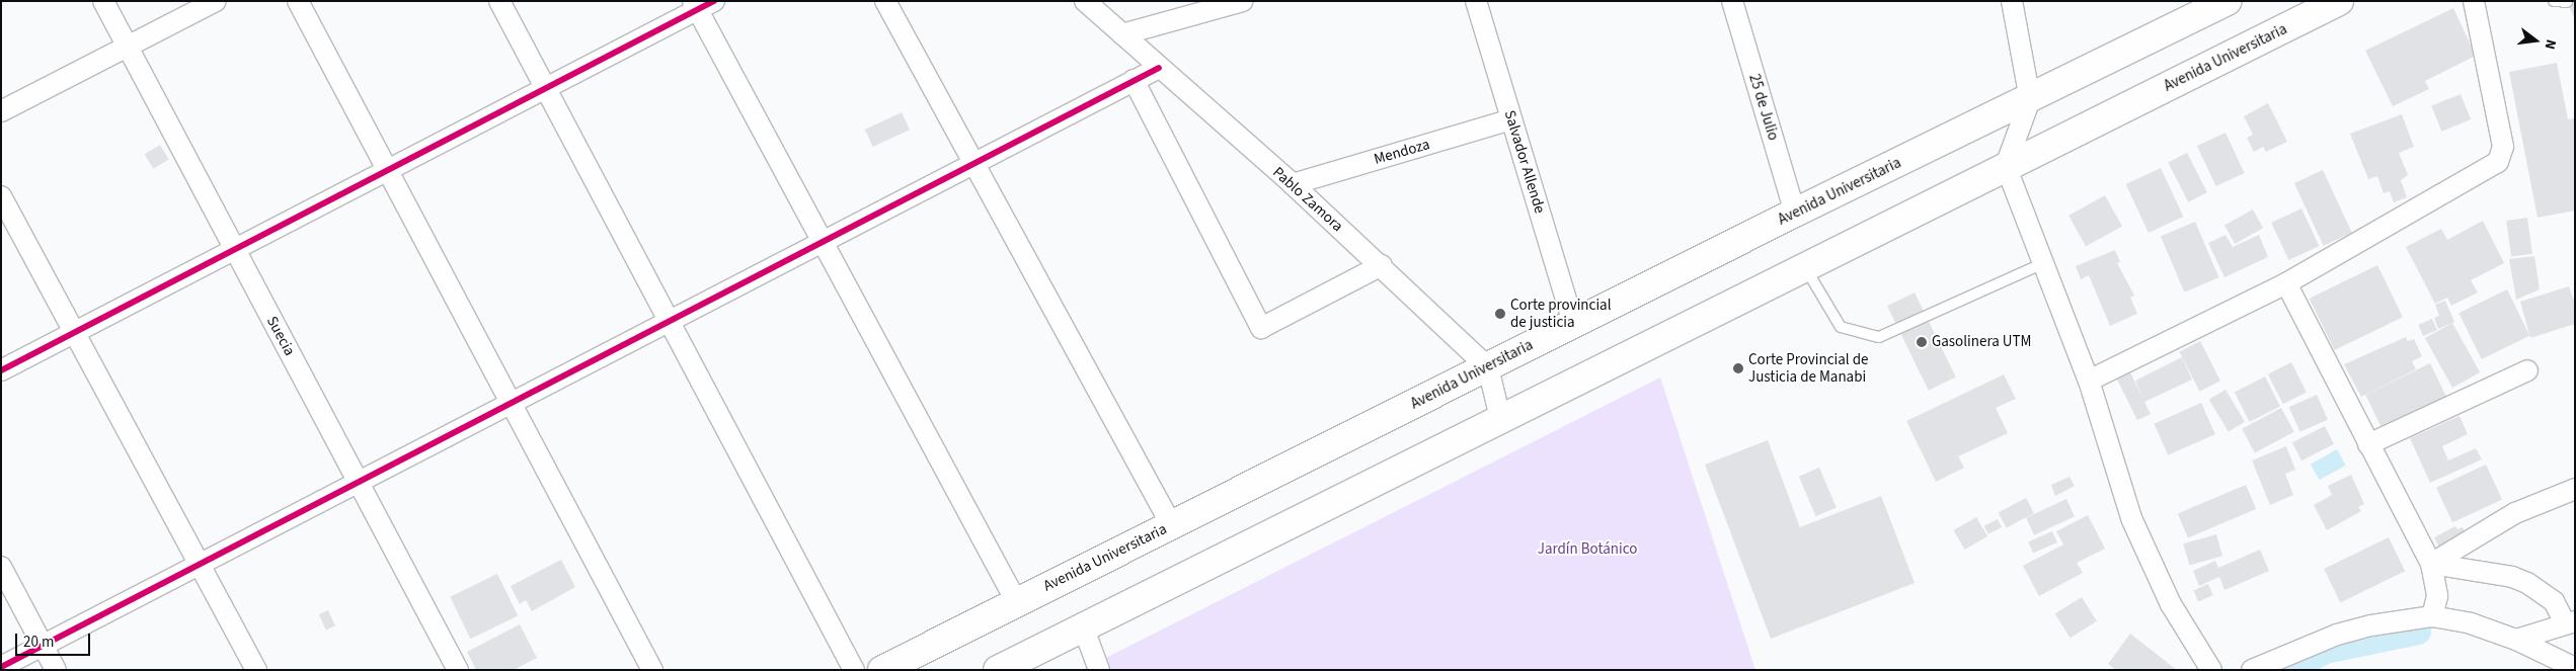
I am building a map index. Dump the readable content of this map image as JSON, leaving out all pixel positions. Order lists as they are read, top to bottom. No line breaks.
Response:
{"streets":{"main road":["Avenida Universitaria"],"street":["25 de Julio","Mendoza","Salvador Allende","Pablo Zamora","Suecia"]},"crossings":[["Avenida Universitaria","25 de Julio"],["Avenida Universitaria","Salvador Allende"],["Avenida Universitaria","Pablo Zamora"],["Mendoza","Salvador Allende"],["Mendoza","Pablo Zamora"]],"parks":["Jardín Botánico"],"places":["Corte provincial de justicia","Gasolinera UTM","Corte Provincial de Justicia de Manabi"],"scale_bar":"20 m","north":"right"}
